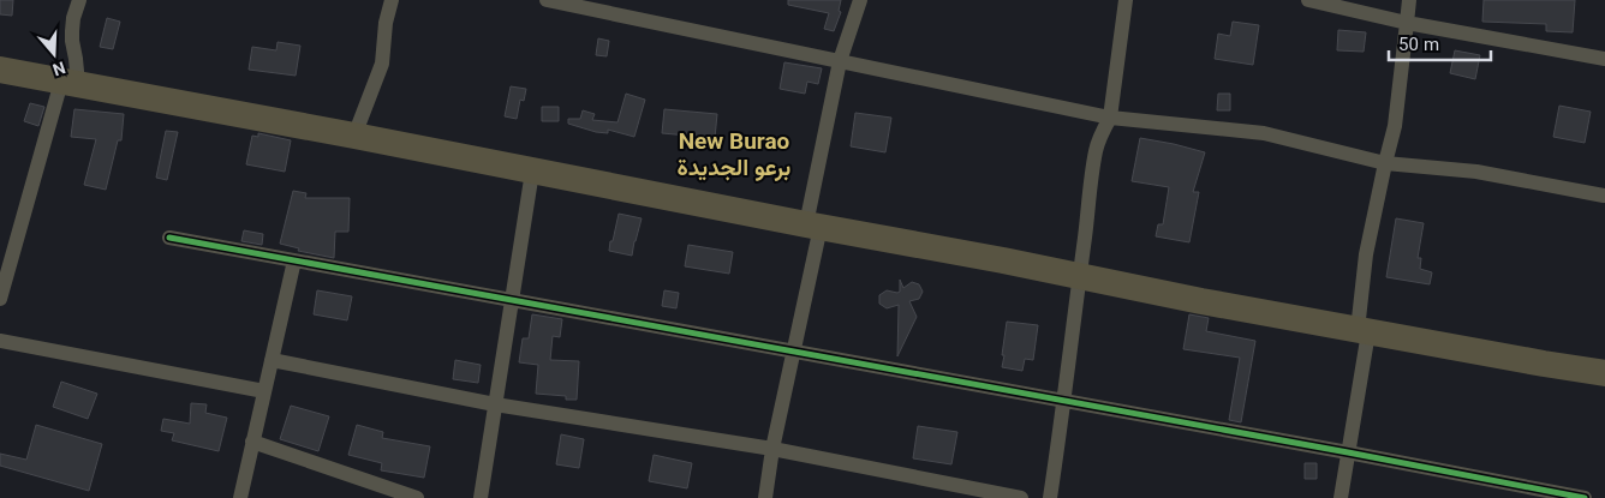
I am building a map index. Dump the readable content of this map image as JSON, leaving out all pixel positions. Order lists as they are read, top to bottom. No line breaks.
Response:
{"districts":["New Burao برعو الجديدة"],"scale_bar":"50 m","north":"bottom"}
